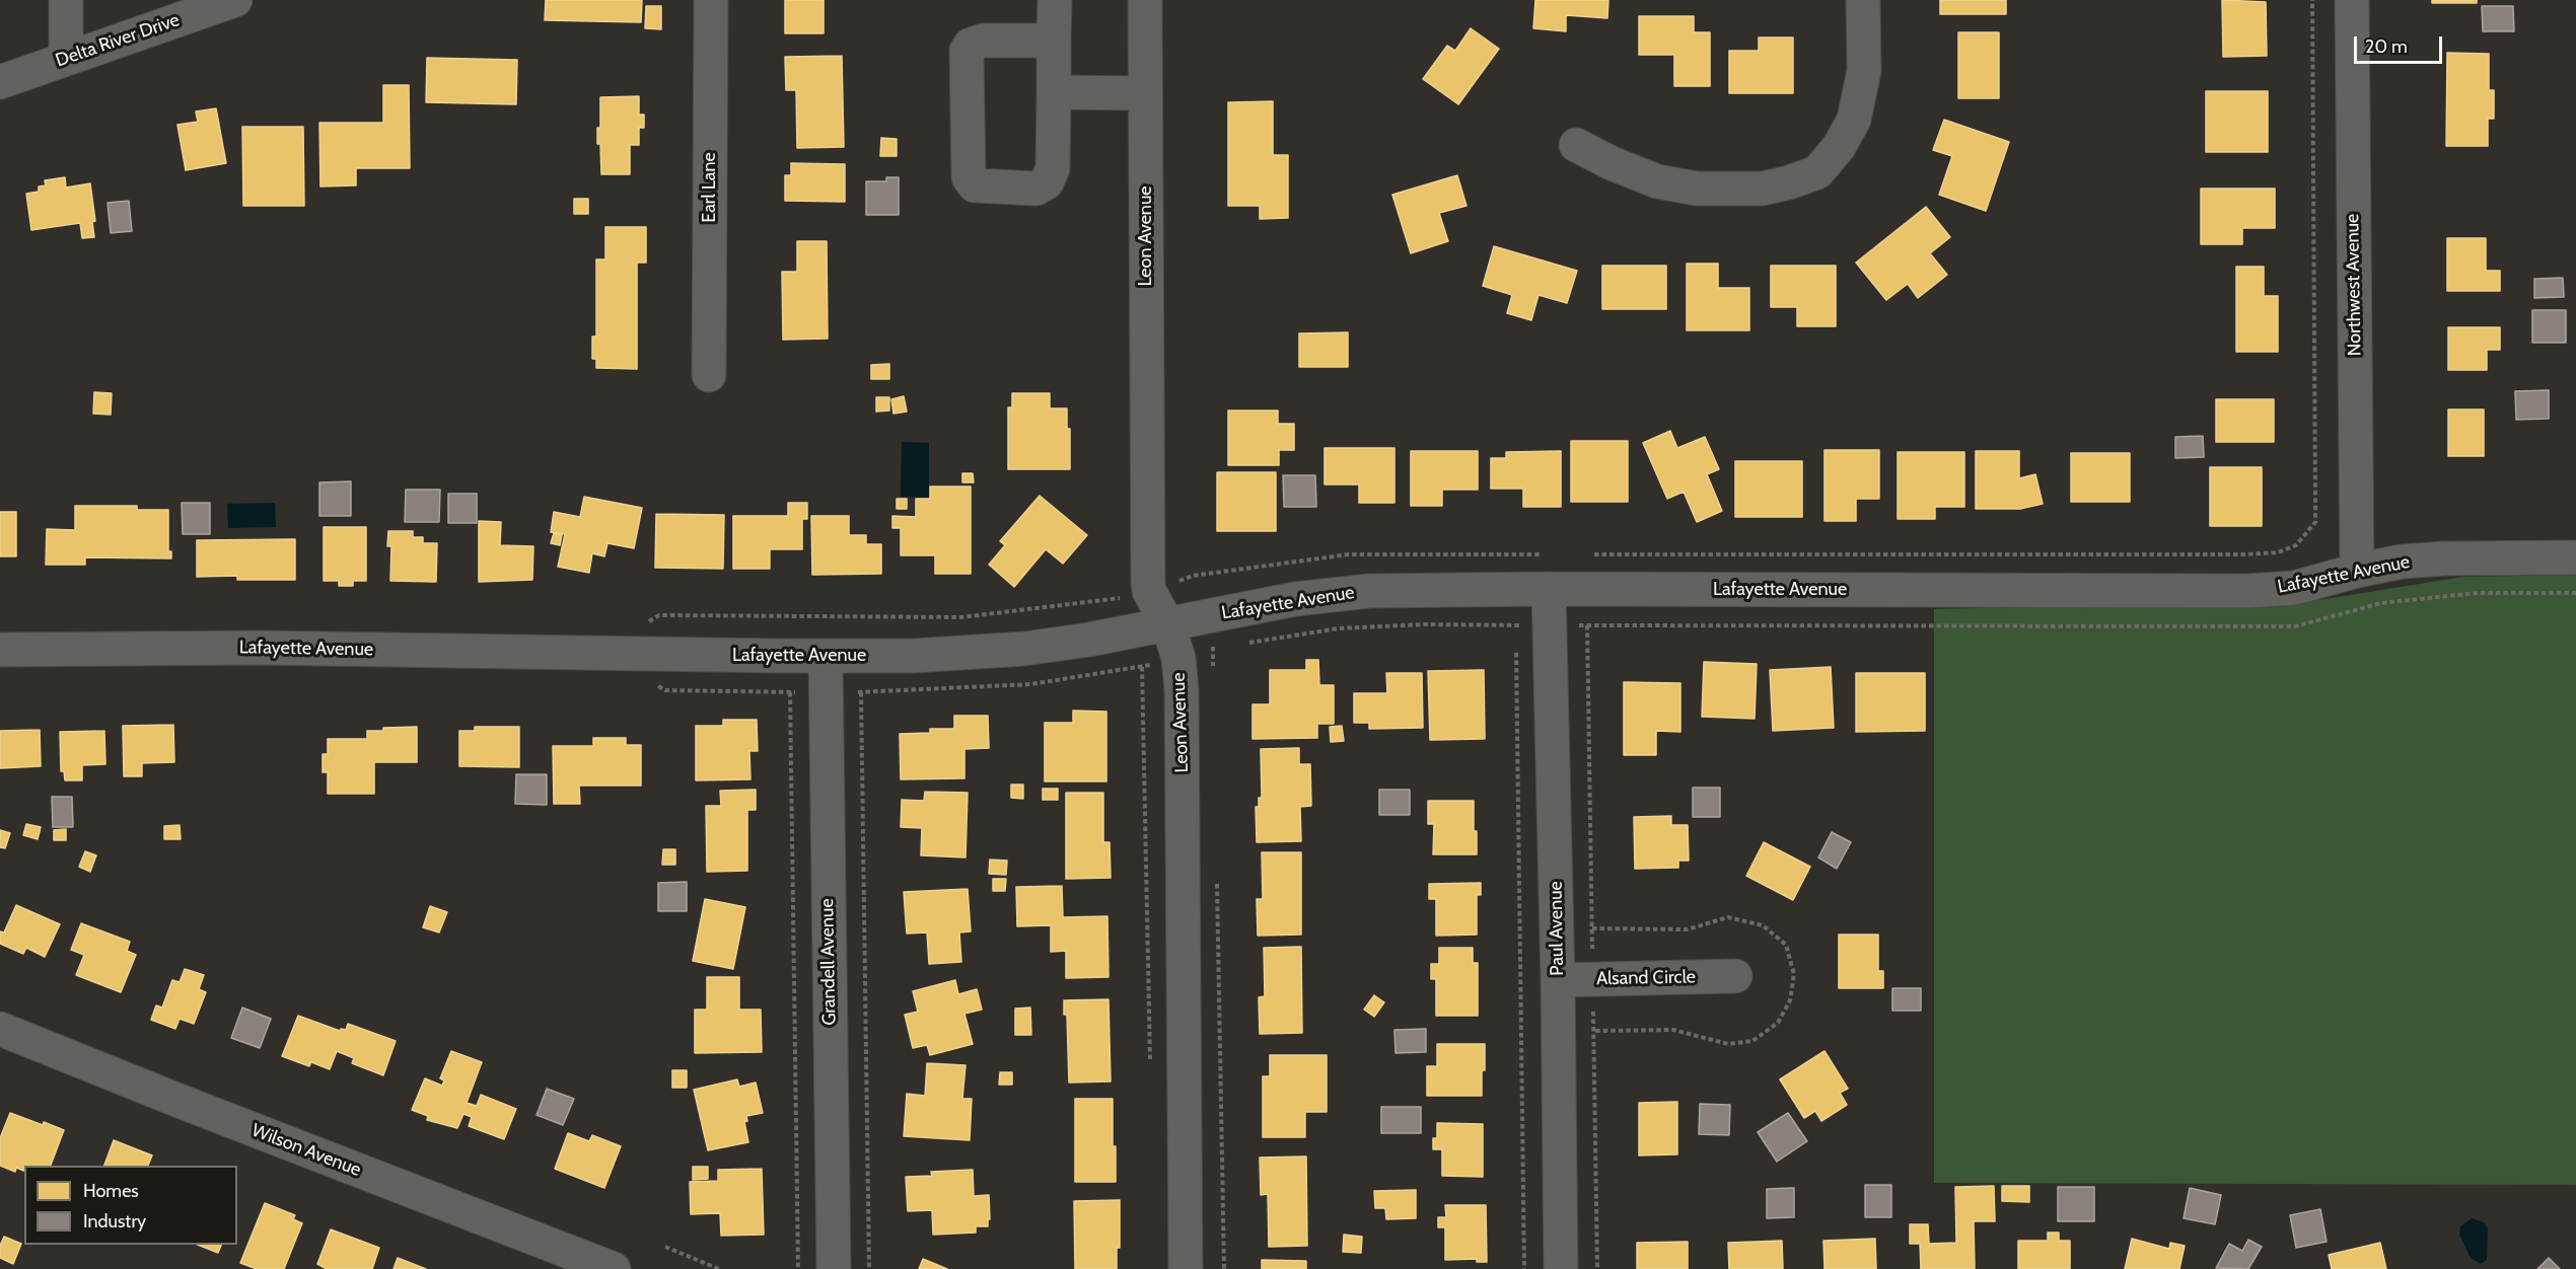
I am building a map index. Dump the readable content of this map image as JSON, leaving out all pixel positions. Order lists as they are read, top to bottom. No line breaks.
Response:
{"streets":{"street":["Delta River Drive","Earl Lane","Leon Avenue","Northwest Avenue","Lafayette Avenue","Paul Avenue","Grandell Avenue","Alsand Circle","Wilson Avenue"]},"crossings":[["Leon Avenue","Lafayette Avenue"],["Northwest Avenue","Lafayette Avenue"],["Lafayette Avenue","Paul Avenue"],["Lafayette Avenue","Grandell Avenue"],["Paul Avenue","Alsand Circle"]],"legend":["Homes","Industry"],"scale_bar":"20 m"}
